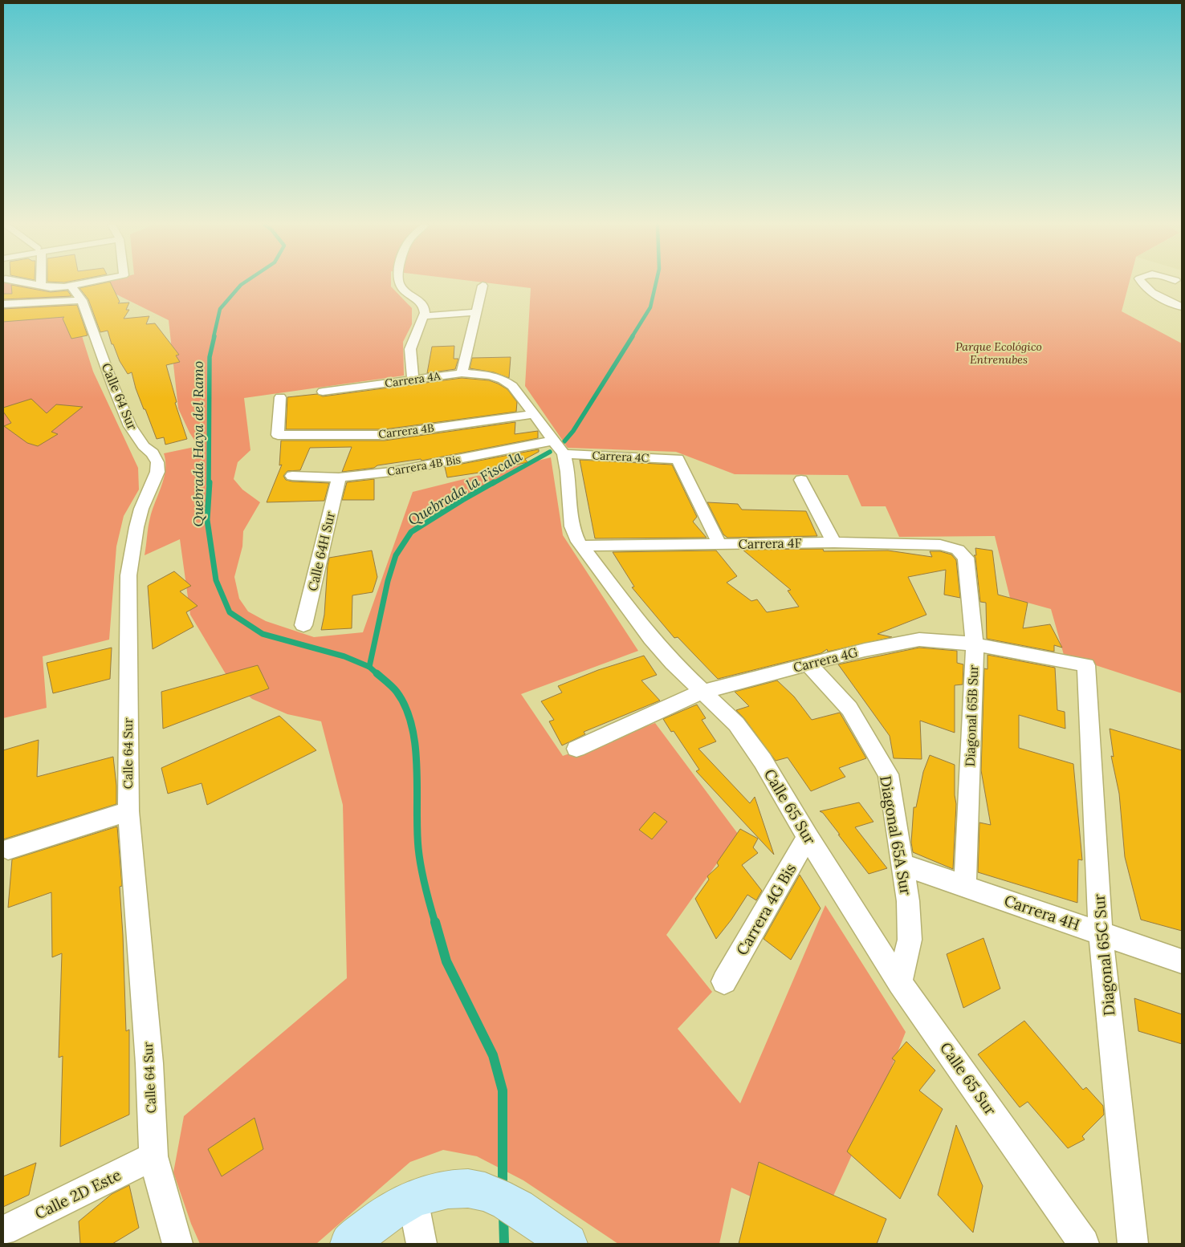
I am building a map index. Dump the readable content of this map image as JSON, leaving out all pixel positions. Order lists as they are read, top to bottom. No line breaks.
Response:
{"streets":{"street":["Carrera 4A","Calle 64 Sur","Carrera 4B","Carrera 4C","Carrera 4B Bis","Carrera 4F","Calle 64H Sur","Carrera 4G","Diagonal 65B Sur","Calle 65 Sur","Diagonal 65A Sur","Carrera 4G Bis","Carrera 4H","Diagonal 65C Sur","Calle 2D Este"]},"crossings":[["Carrera 4A","Calle 65 Sur"],["Calle 64 Sur","Calle 2D Este"],["Carrera 4B","Calle 65 Sur"],["Carrera 4C","Carrera 4B Bis"],["Carrera 4C","Carrera 4F"],["Carrera 4C","Calle 65 Sur"],["Carrera 4B Bis","Calle 64H Sur"],["Carrera 4B Bis","Calle 65 Sur"],["Carrera 4F","Diagonal 65B Sur"],["Carrera 4F","Calle 65 Sur"],["Carrera 4G","Diagonal 65B Sur"],["Carrera 4G","Calle 65 Sur"],["Carrera 4G","Diagonal 65A Sur"],["Carrera 4G","Diagonal 65C Sur"],["Diagonal 65B Sur","Carrera 4H"],["Calle 65 Sur","Diagonal 65A Sur"],["Calle 65 Sur","Carrera 4G Bis"],["Diagonal 65A Sur","Carrera 4H"],["Carrera 4H","Diagonal 65C Sur"]],"water":["Quebrada Haya del Ramo","Quebrada la Fiscala"],"parks":["Parque Ecológico Entrenubes"]}
